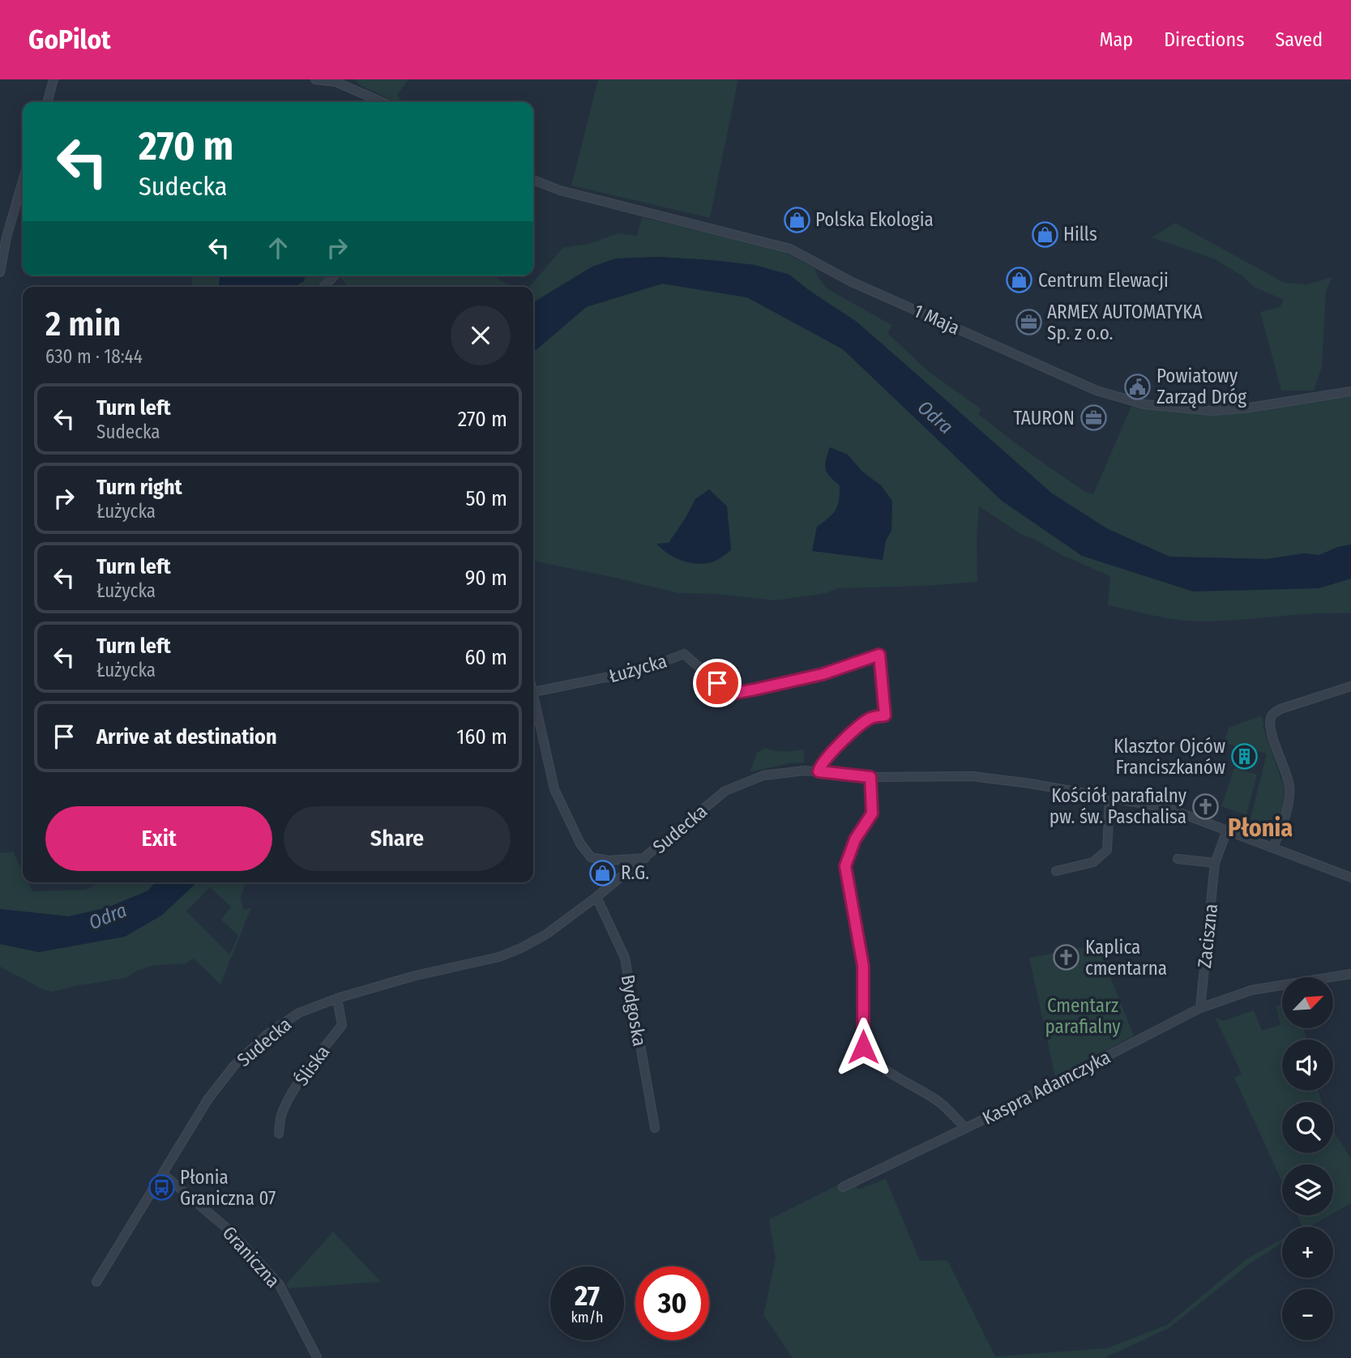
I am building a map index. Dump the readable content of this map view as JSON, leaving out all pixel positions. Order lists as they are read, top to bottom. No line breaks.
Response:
{"streets":{"street":["1 Maja","Łużycka","Sudecka","Zaciszna","Bydgoska","Śliska","Kaspra Adamczyka","Graniczna"]},"crossings":[["Łużycka","Sudecka"],["Sudecka","Zaciszna"],["Sudecka","Bydgoska"],["Sudecka","Śliska"],["Sudecka","Graniczna"],["Zaciszna","Kaspra Adamczyka"]],"districts":["Płonia"],"water":["Odra"],"parks":["Cmentarz parafialny"],"places":{"shop":["Polska Ekologia","Hills","Centrum Elewacji","R.G."],"office":["ARMEX AUTOMATYKA Sp. z o.o.","TAURON"],"public building":["Powiatowy Zarząd Dróg"],"building":["Klasztor Ojców Franciszkanów"],"church":["Kościół parafialny pw. św. Paschalisa","Kaplica cmentarna"],"bus stop":["Płonia Graniczna 07"]},"north":"top right","page":{"header":"GoPilot","nav":["Map","Directions","Saved"],"turn":["270 m","Sudecka"],"heading":["2 min","630 m · 18:44"],"list":[{"name":"Turn left","note":"Sudecka","value":"270 m"},{"name":"Turn right","note":"Łużycka","value":"50 m"},{"name":"Turn left","note":"Łużycka","value":"90 m"},{"name":"Turn left","note":"Łużycka","value":"60 m"},{"name":"Arrive at destination","value":"160 m"}],"buttons":["Exit","Share"],"map_buttons":["+","−"],"speed":"27 km/h","limit":"30"}}
